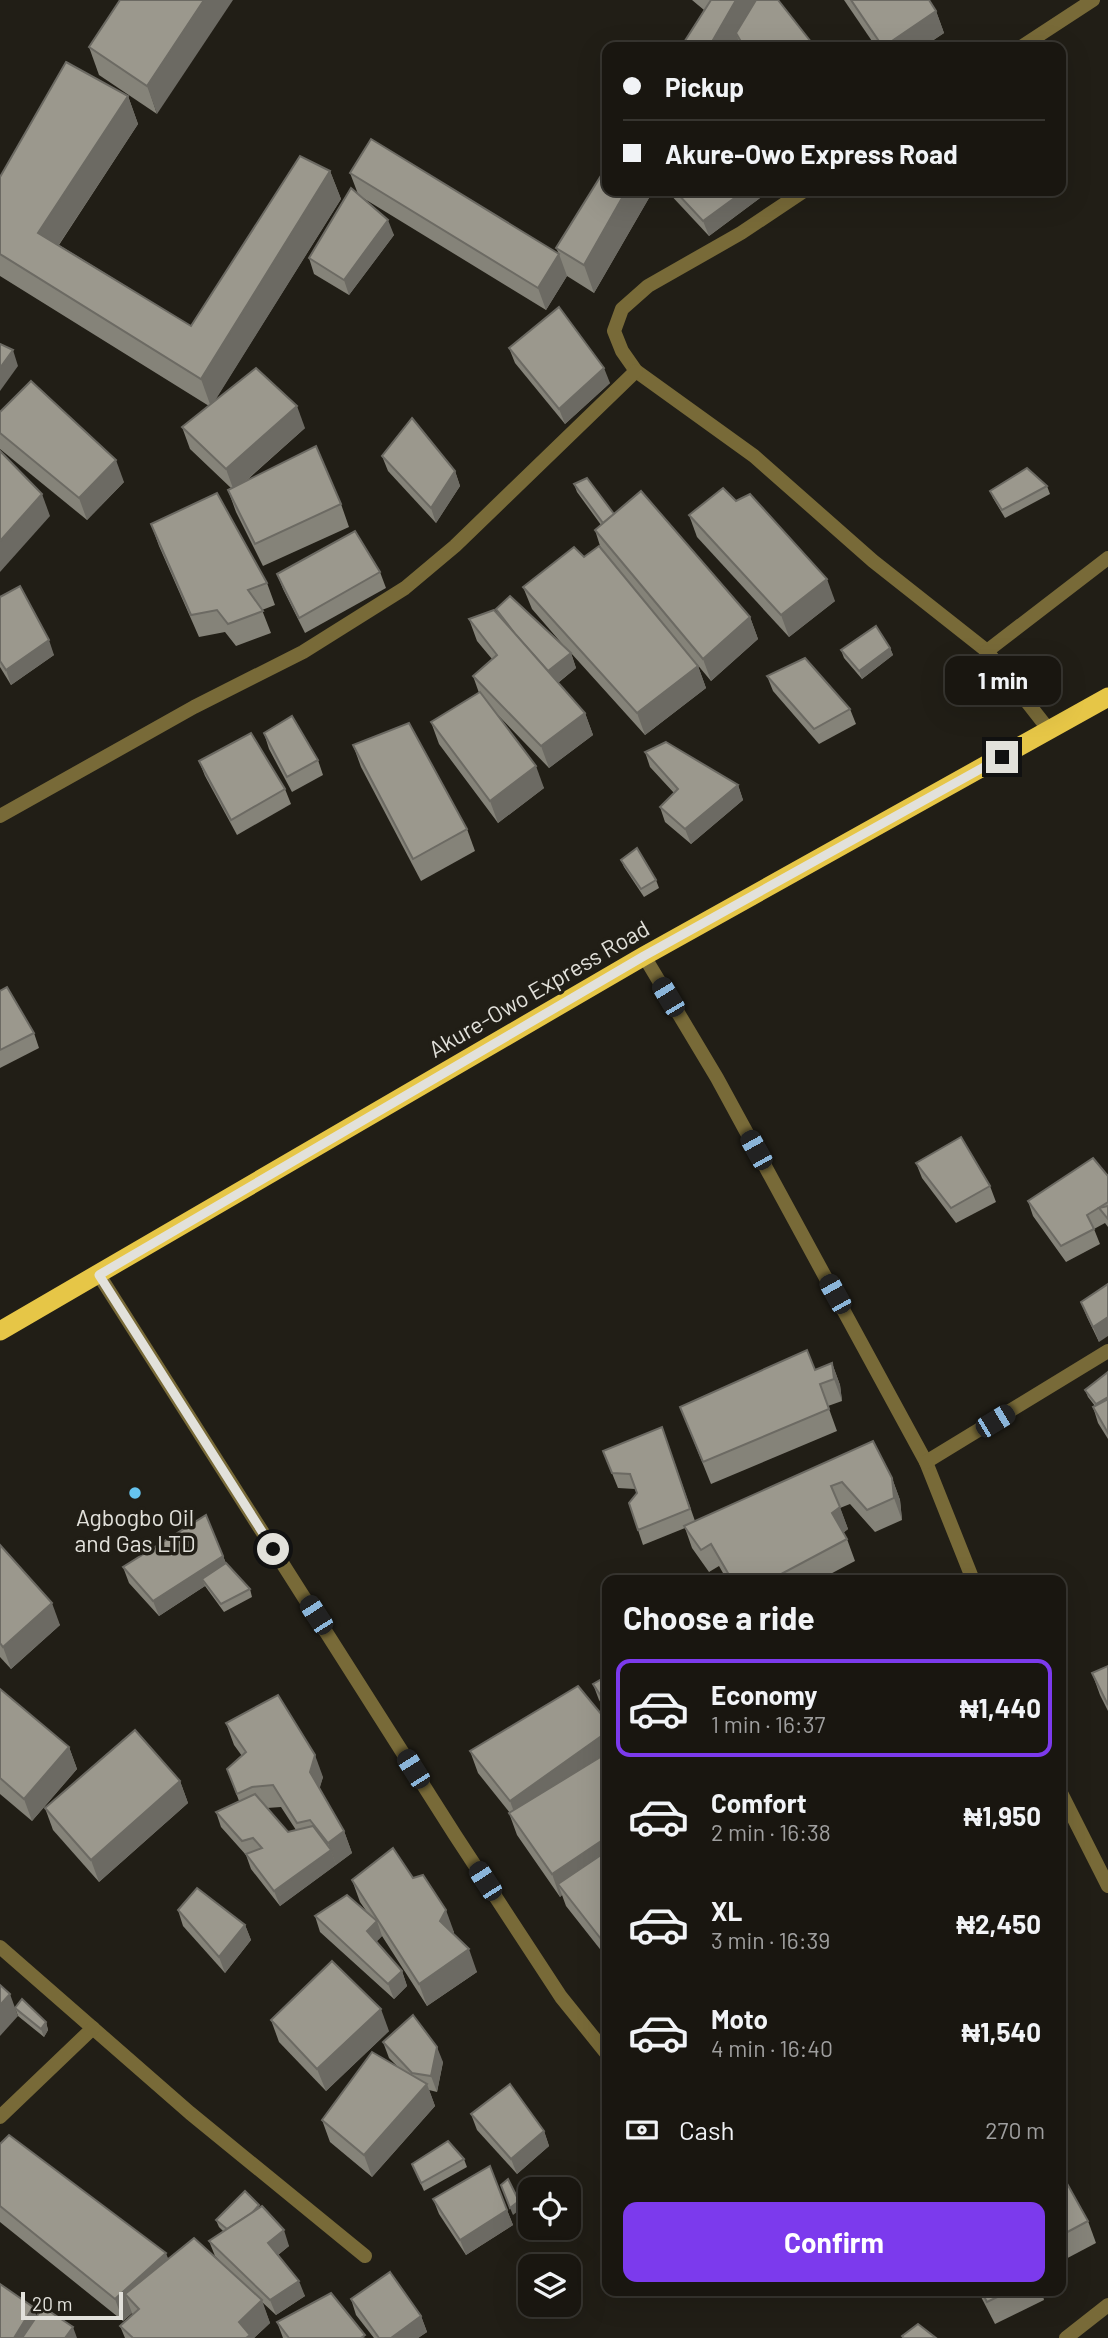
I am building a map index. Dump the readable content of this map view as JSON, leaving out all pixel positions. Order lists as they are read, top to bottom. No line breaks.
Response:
{"streets":{"highway":["Akure-Owo Express Road"]},"places":["Agbogbo Oil and Gas LTD"],"scale_bar":"20 m","page":{"banner":["Pickup","Akure-Owo Express Road"],"bubble":"1 min","heading":"Choose a ride","list":[{"name":"Economy","note":"1 min · 16:37","value":"₦1,440"},{"name":"Comfort","note":"2 min · 16:38","value":"₦1,950"},{"name":"XL","note":"3 min · 16:39","value":"₦2,450"},{"name":"Moto","note":"4 min · 16:40","value":"₦1,540"}],"pay":["Cash","270 m"],"buttons":"Confirm","scale":"20 m"}}
